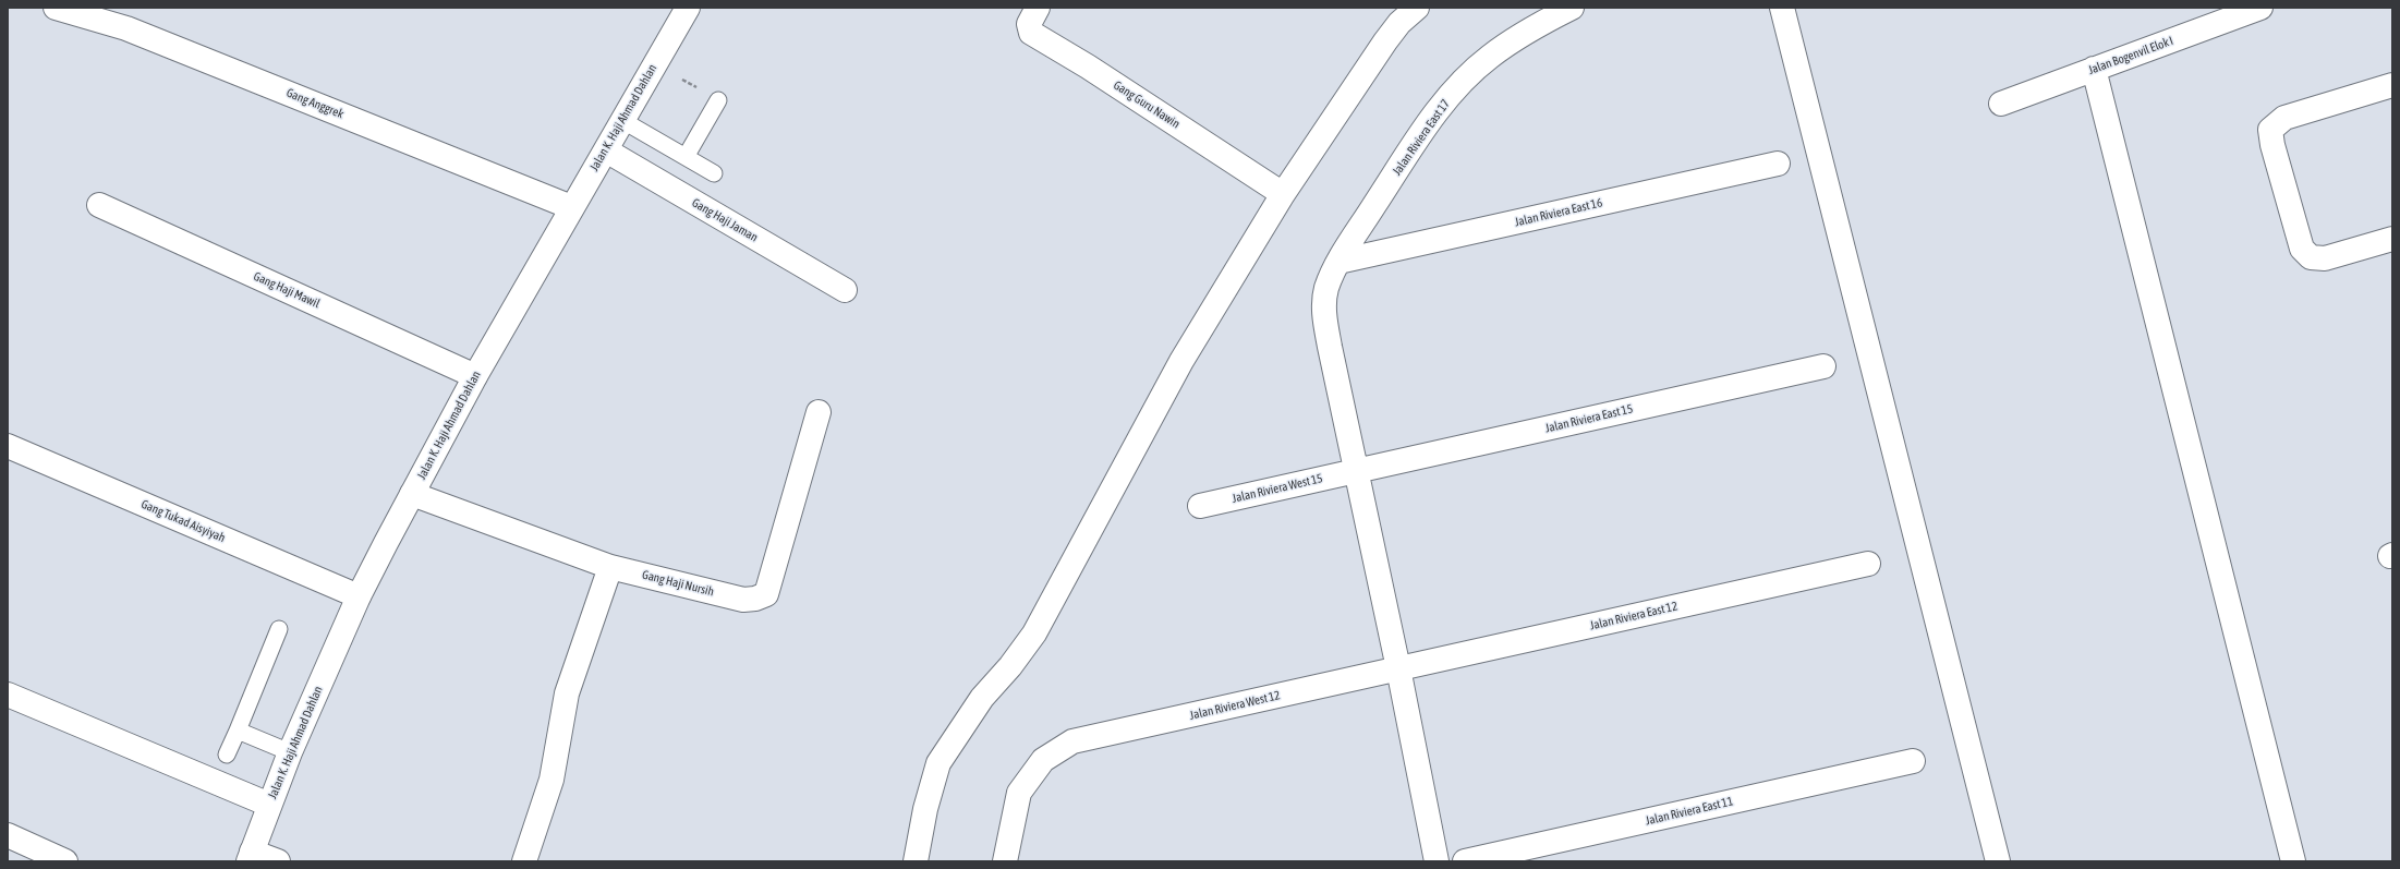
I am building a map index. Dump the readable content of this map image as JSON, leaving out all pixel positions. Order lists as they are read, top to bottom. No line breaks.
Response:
{"streets":{"street":["Jalan Bogenvil Elok I","Gang Anggrek","Gang Guru Nawin","Jalan K. Haji Ahmad Dahlan","Jalan Riviera East 17","Jalan Riviera East 16","Gang Haji Jaman","Gang Haji Mawil","Jalan Riviera East 15","Jalan Riviera West 15","Gang Tukad Aisyiyah","Gang Haji Nursih","Jalan Riviera East 12","Jalan Riviera West 12","Jalan Riviera East 11"]},"crossings":[["Gang Anggrek","Jalan K. Haji Ahmad Dahlan"],["Jalan K. Haji Ahmad Dahlan","Gang Haji Jaman"],["Jalan K. Haji Ahmad Dahlan","Gang Haji Mawil"],["Jalan K. Haji Ahmad Dahlan","Gang Tukad Aisyiyah"],["Jalan K. Haji Ahmad Dahlan","Gang Haji Nursih"],["Jalan Riviera East 17","Jalan Riviera East 16"],["Jalan Riviera East 17","Jalan Riviera East 15"],["Jalan Riviera East 17","Jalan Riviera West 15"],["Jalan Riviera East 17","Jalan Riviera East 12"],["Jalan Riviera East 17","Jalan Riviera West 12"],["Jalan Riviera East 15","Jalan Riviera West 15"],["Jalan Riviera East 12","Jalan Riviera West 12"]]}
